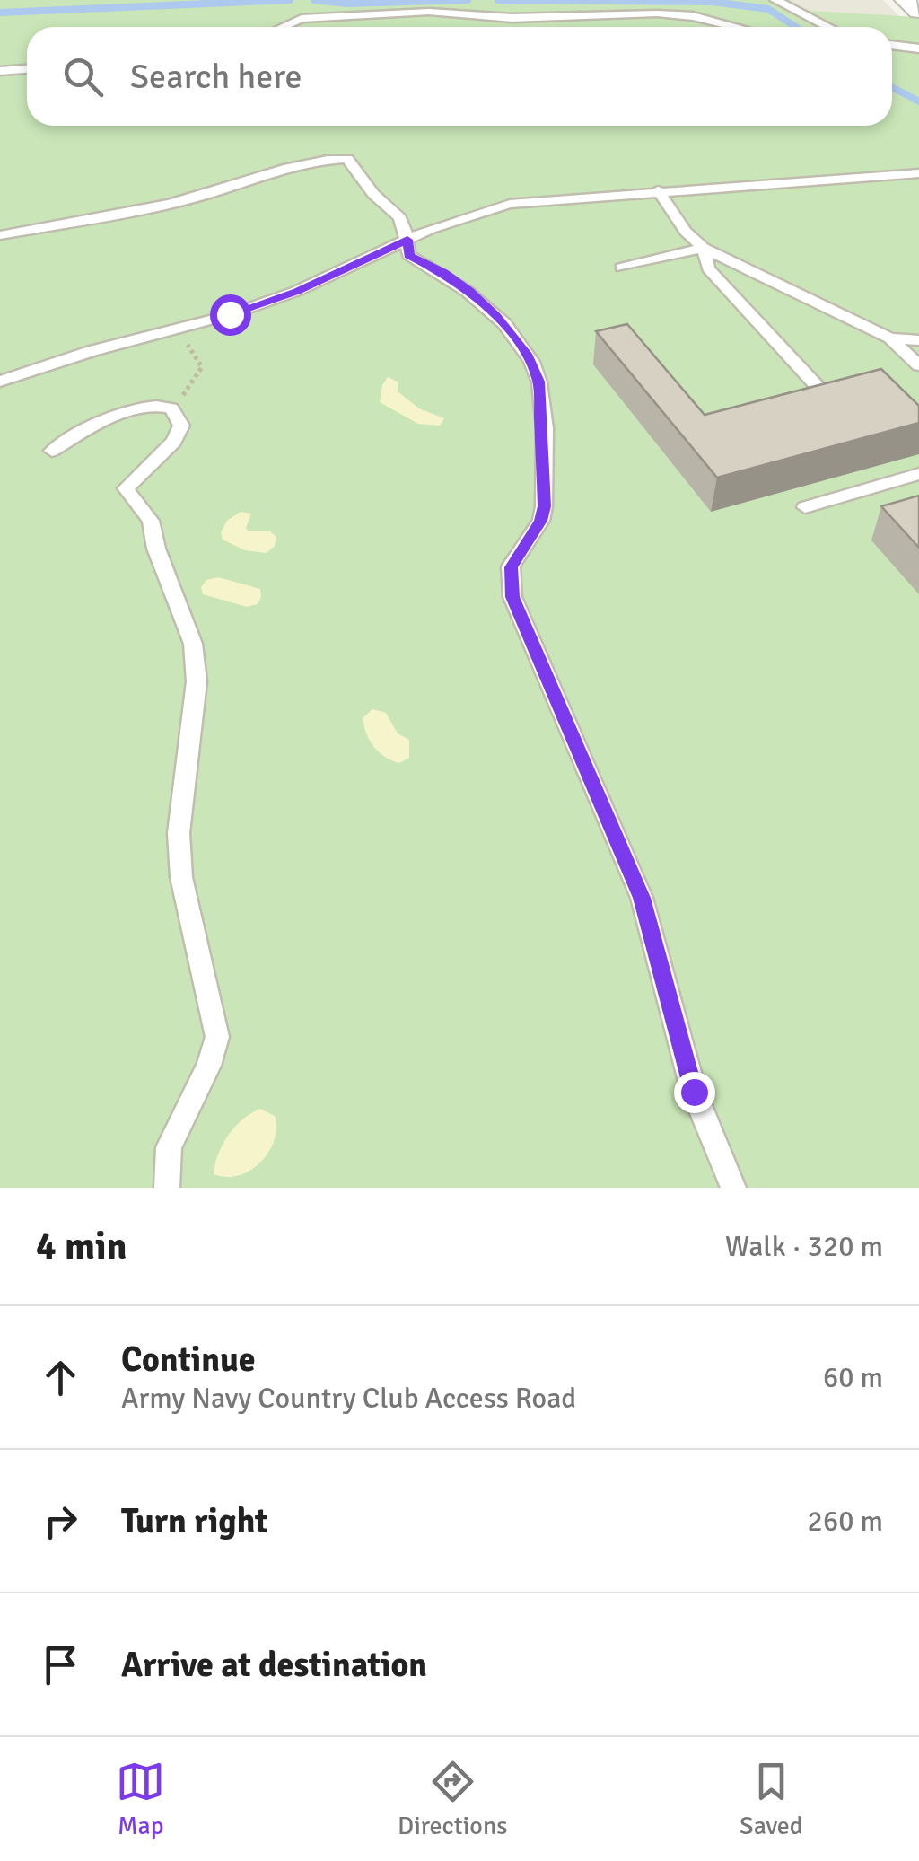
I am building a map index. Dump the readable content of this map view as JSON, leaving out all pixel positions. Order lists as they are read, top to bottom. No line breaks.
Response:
{"page":{"search":"Search here","heading":["4 min","Walk · 320 m"],"list":[["Continue","Army Navy Country Club Access Road","60 m"],["Turn right","260 m"],"Arrive at destination"],"nav":["Map","Directions","Saved"]}}
